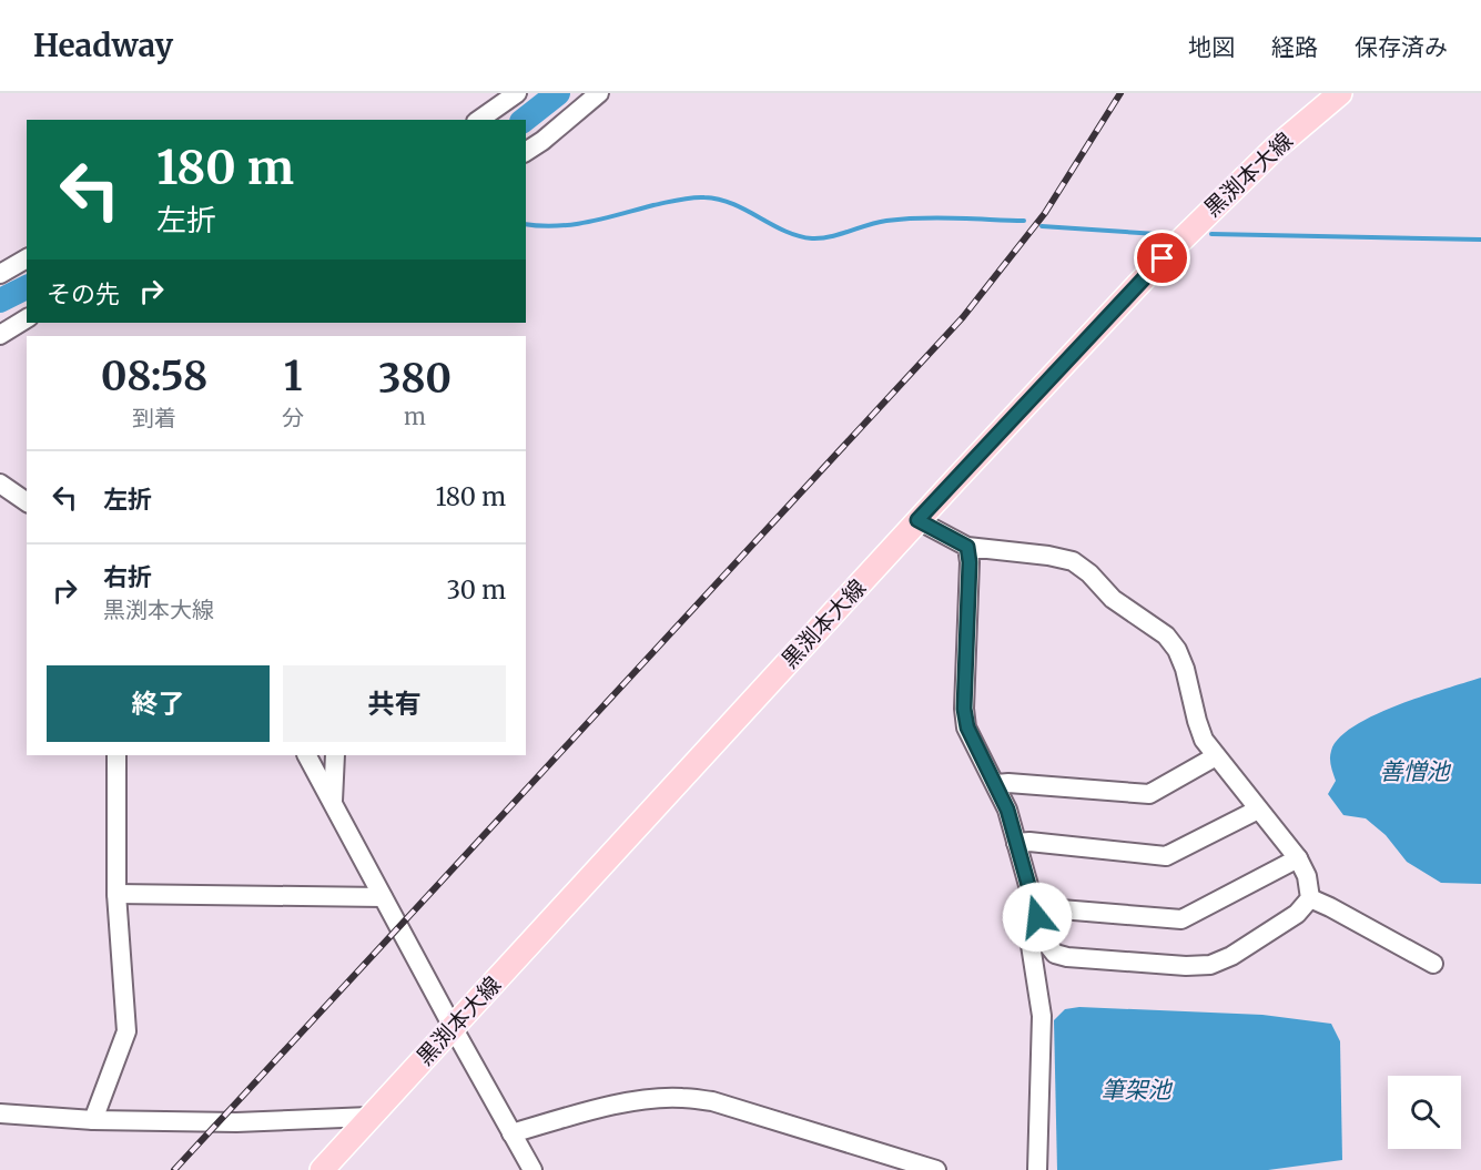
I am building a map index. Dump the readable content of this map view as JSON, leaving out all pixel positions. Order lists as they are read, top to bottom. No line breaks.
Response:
{"streets":{"main road":["黒渕本大線"]},"water":["善憎池","筆架池"],"page":{"header":"Headway","nav":["地図","経路","保存済み"],"turn":["180 m","左折"],"then":"その先","eta":["08:58","到着","1","分","380","m"],"list":[{"name":"左折","value":"180 m"},{"name":"右折","note":"黒渕本大線","value":"30 m"}],"buttons":["終了","共有"]}}
